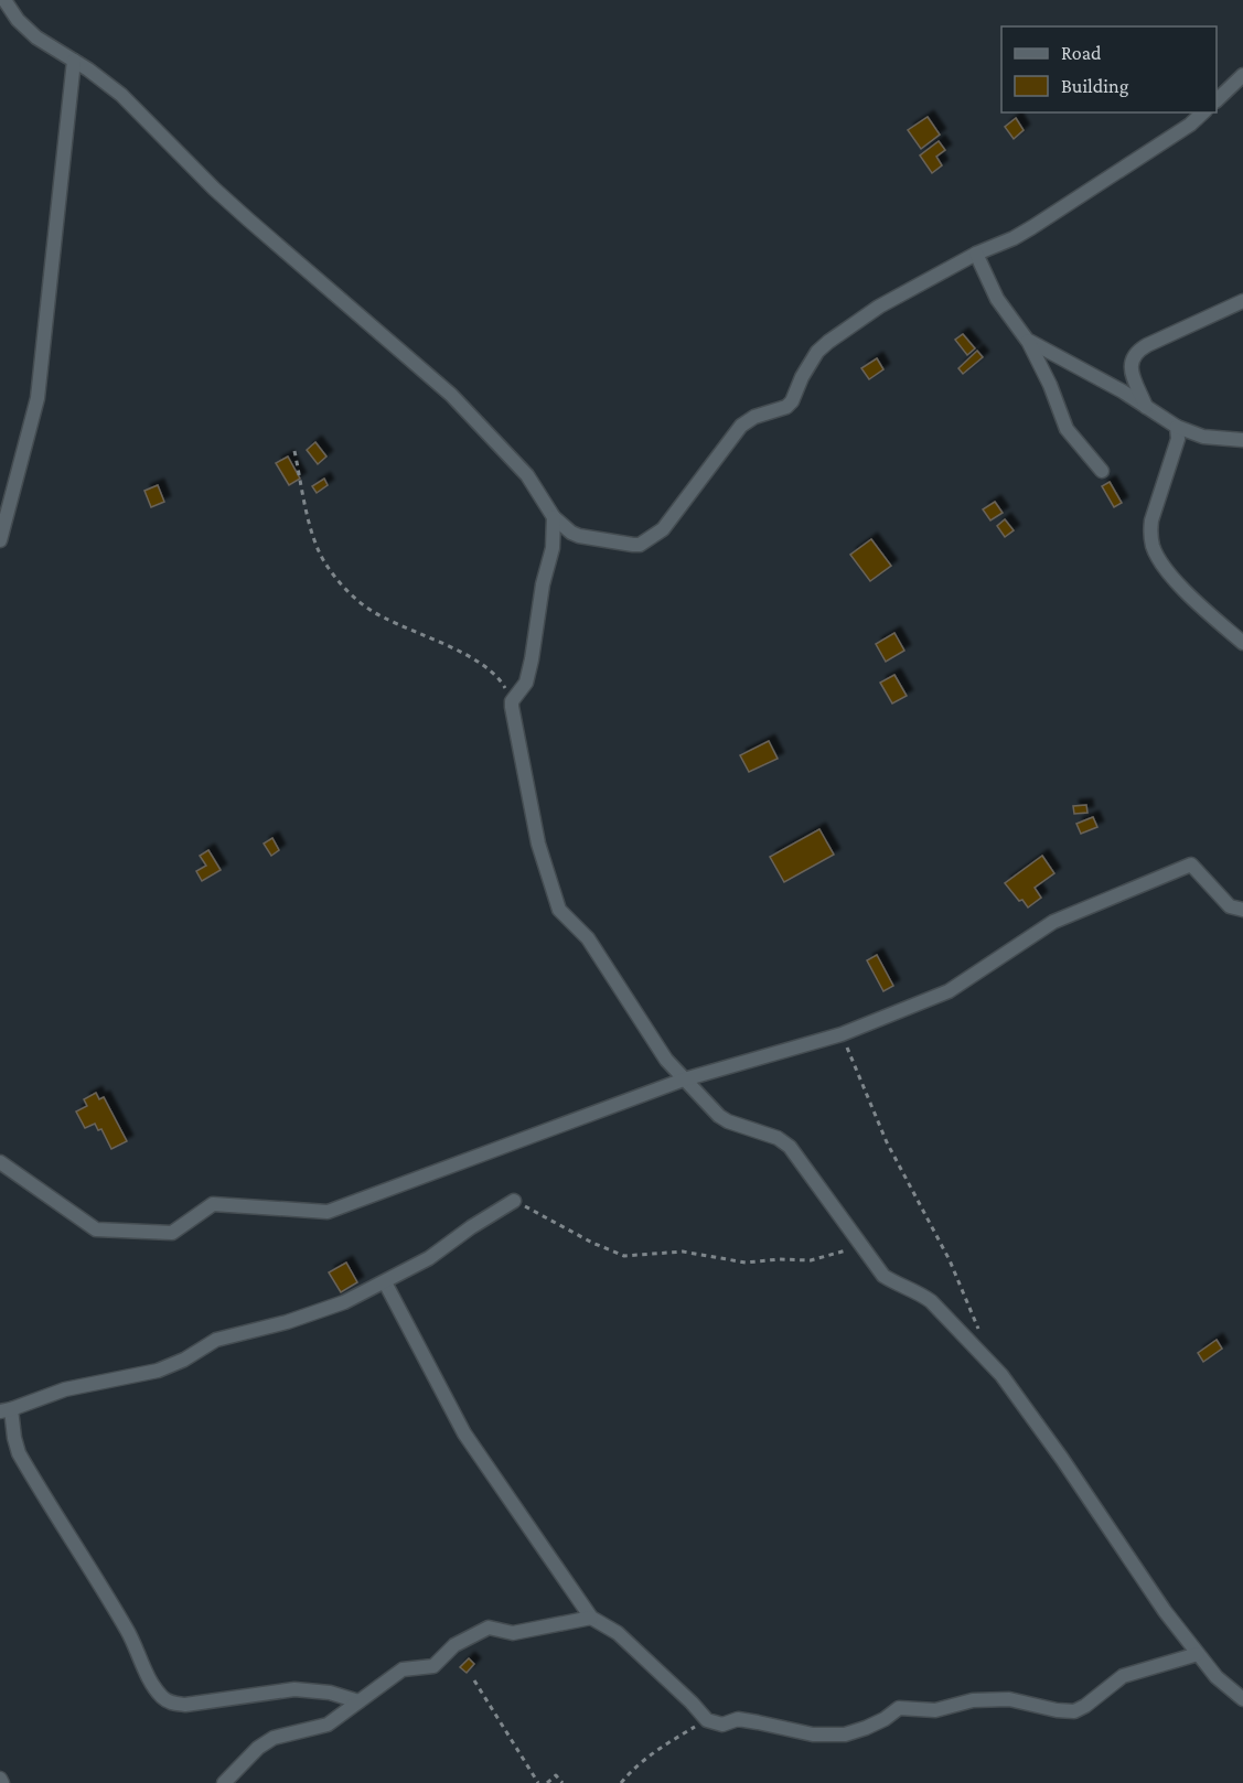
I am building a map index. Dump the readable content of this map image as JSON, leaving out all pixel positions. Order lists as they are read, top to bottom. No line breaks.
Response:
{"legend":["Road","Building"]}
